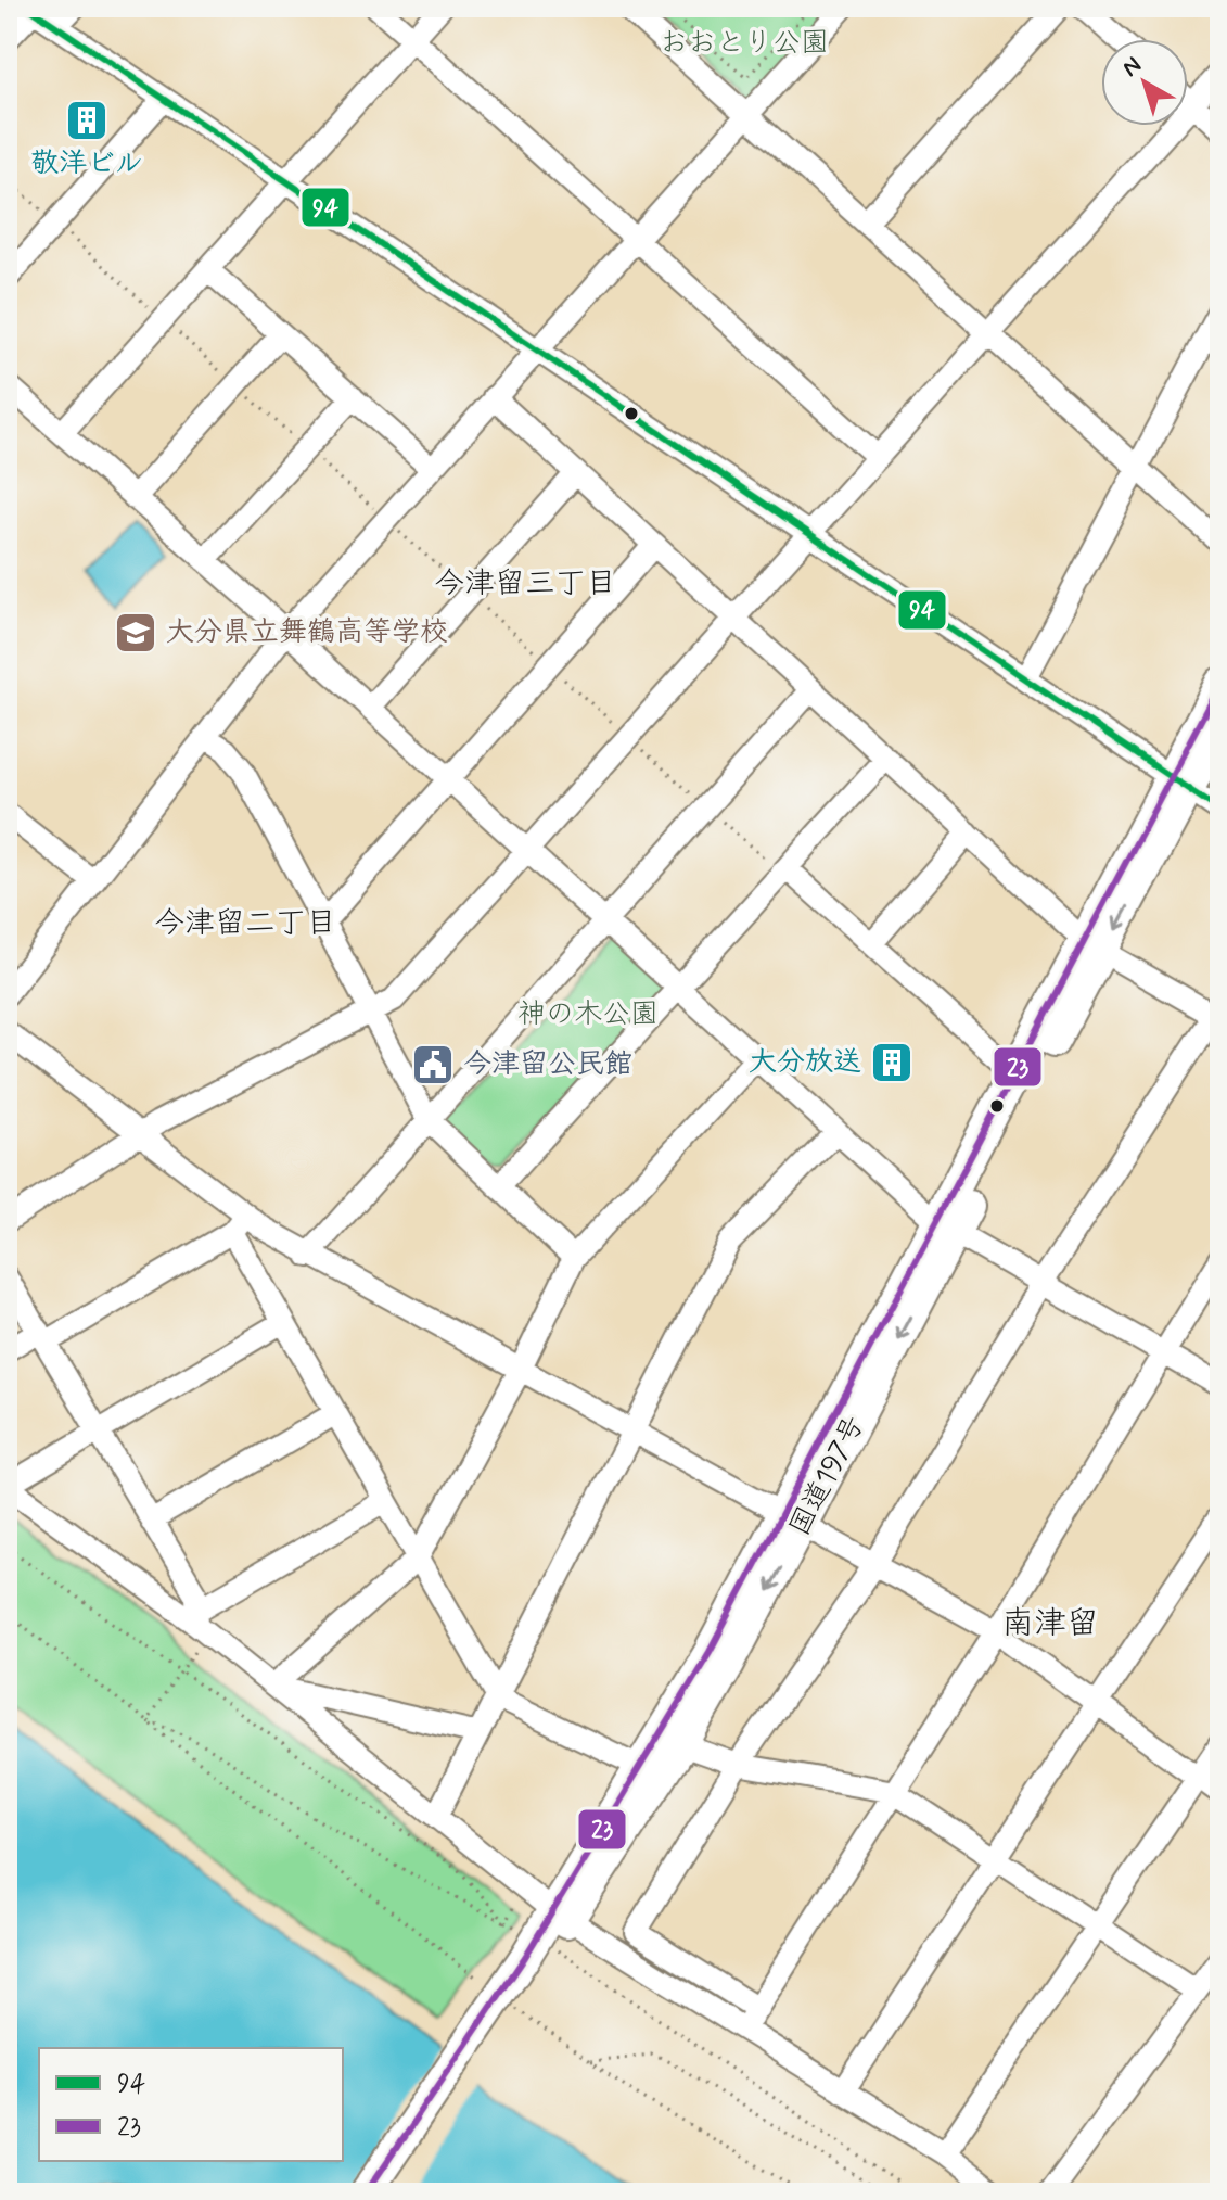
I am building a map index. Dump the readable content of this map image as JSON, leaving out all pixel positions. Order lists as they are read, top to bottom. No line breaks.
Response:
{"streets":{"highway":["国道197号"]},"districts":["今津留三丁目","今津留二丁目","南津留"],"parks":["おおとり公園","神の木公園"],"places":{"building":["敬洋ビル","大分放送"],"school or university":["大分県立舞鶴高等学校"],"public building":["今津留公民館"]},"lines":["transit line 94","transit line 23"],"legend":["94","23"],"north":"top left"}
